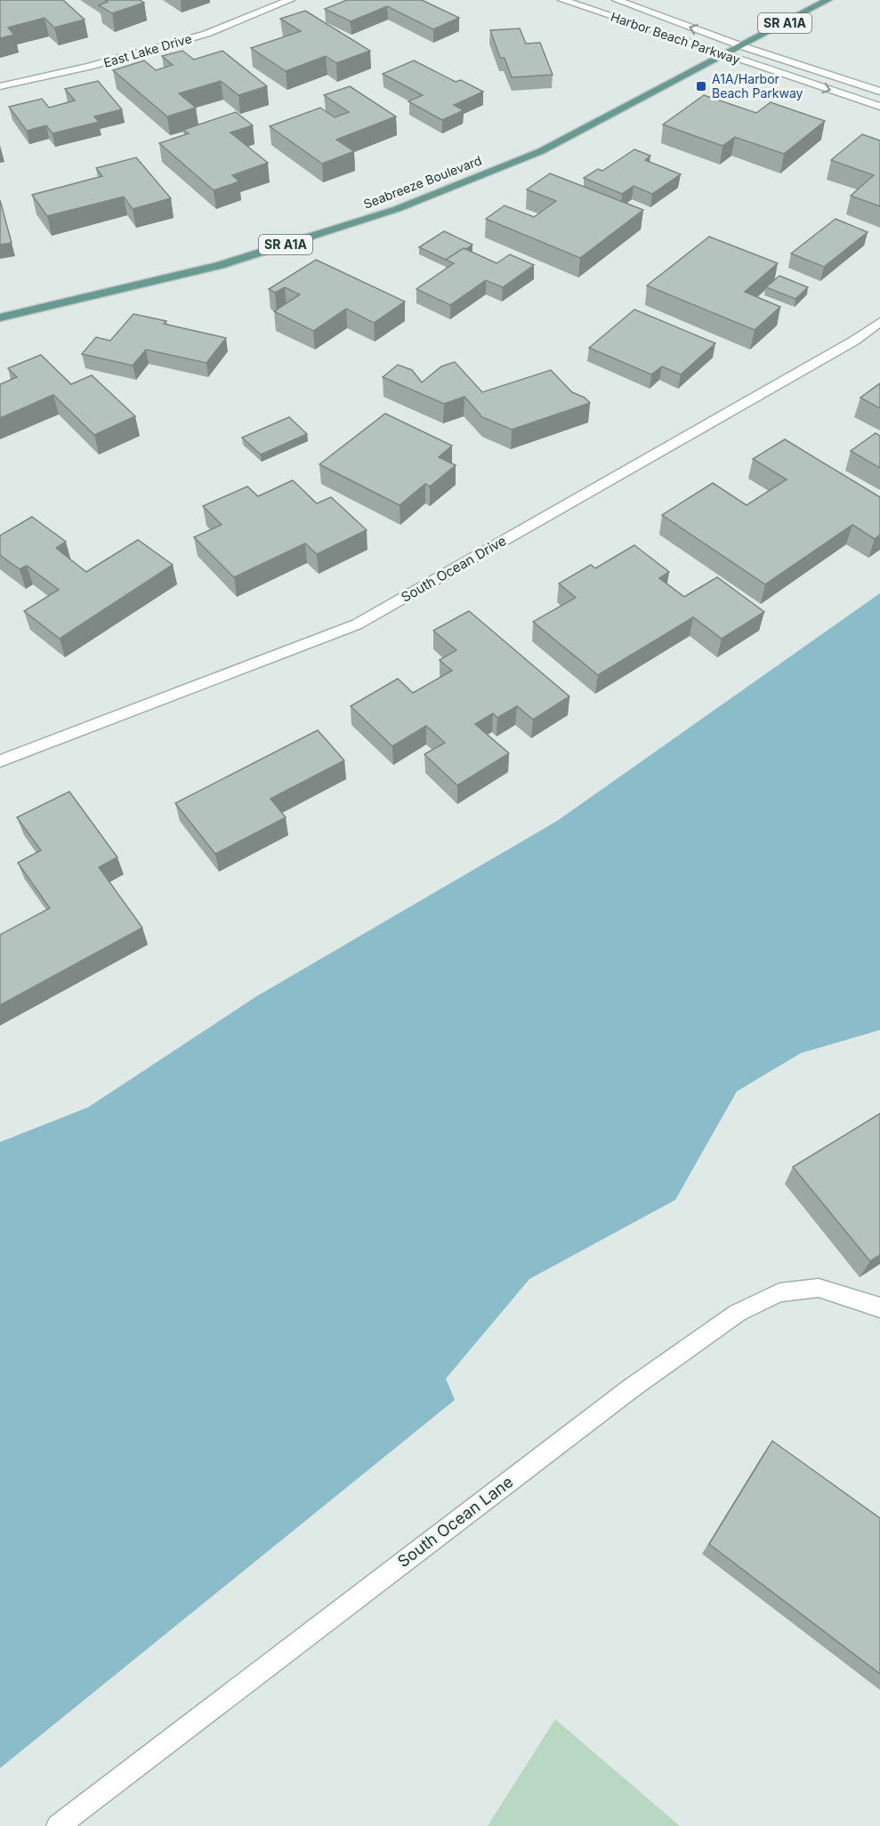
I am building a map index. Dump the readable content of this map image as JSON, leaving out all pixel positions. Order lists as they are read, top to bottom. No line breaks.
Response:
{"streets":{"main road":["SR A1A","Seabreeze Boulevard"],"street":["Harbor Beach Parkway","East Lake Drive","South Ocean Drive","South Ocean Lane"]},"crossings":[["Harbor Beach Parkway","Seabreeze Boulevard"]],"places":{"transit":["A1A/Harbor Beach Parkway"]}}
